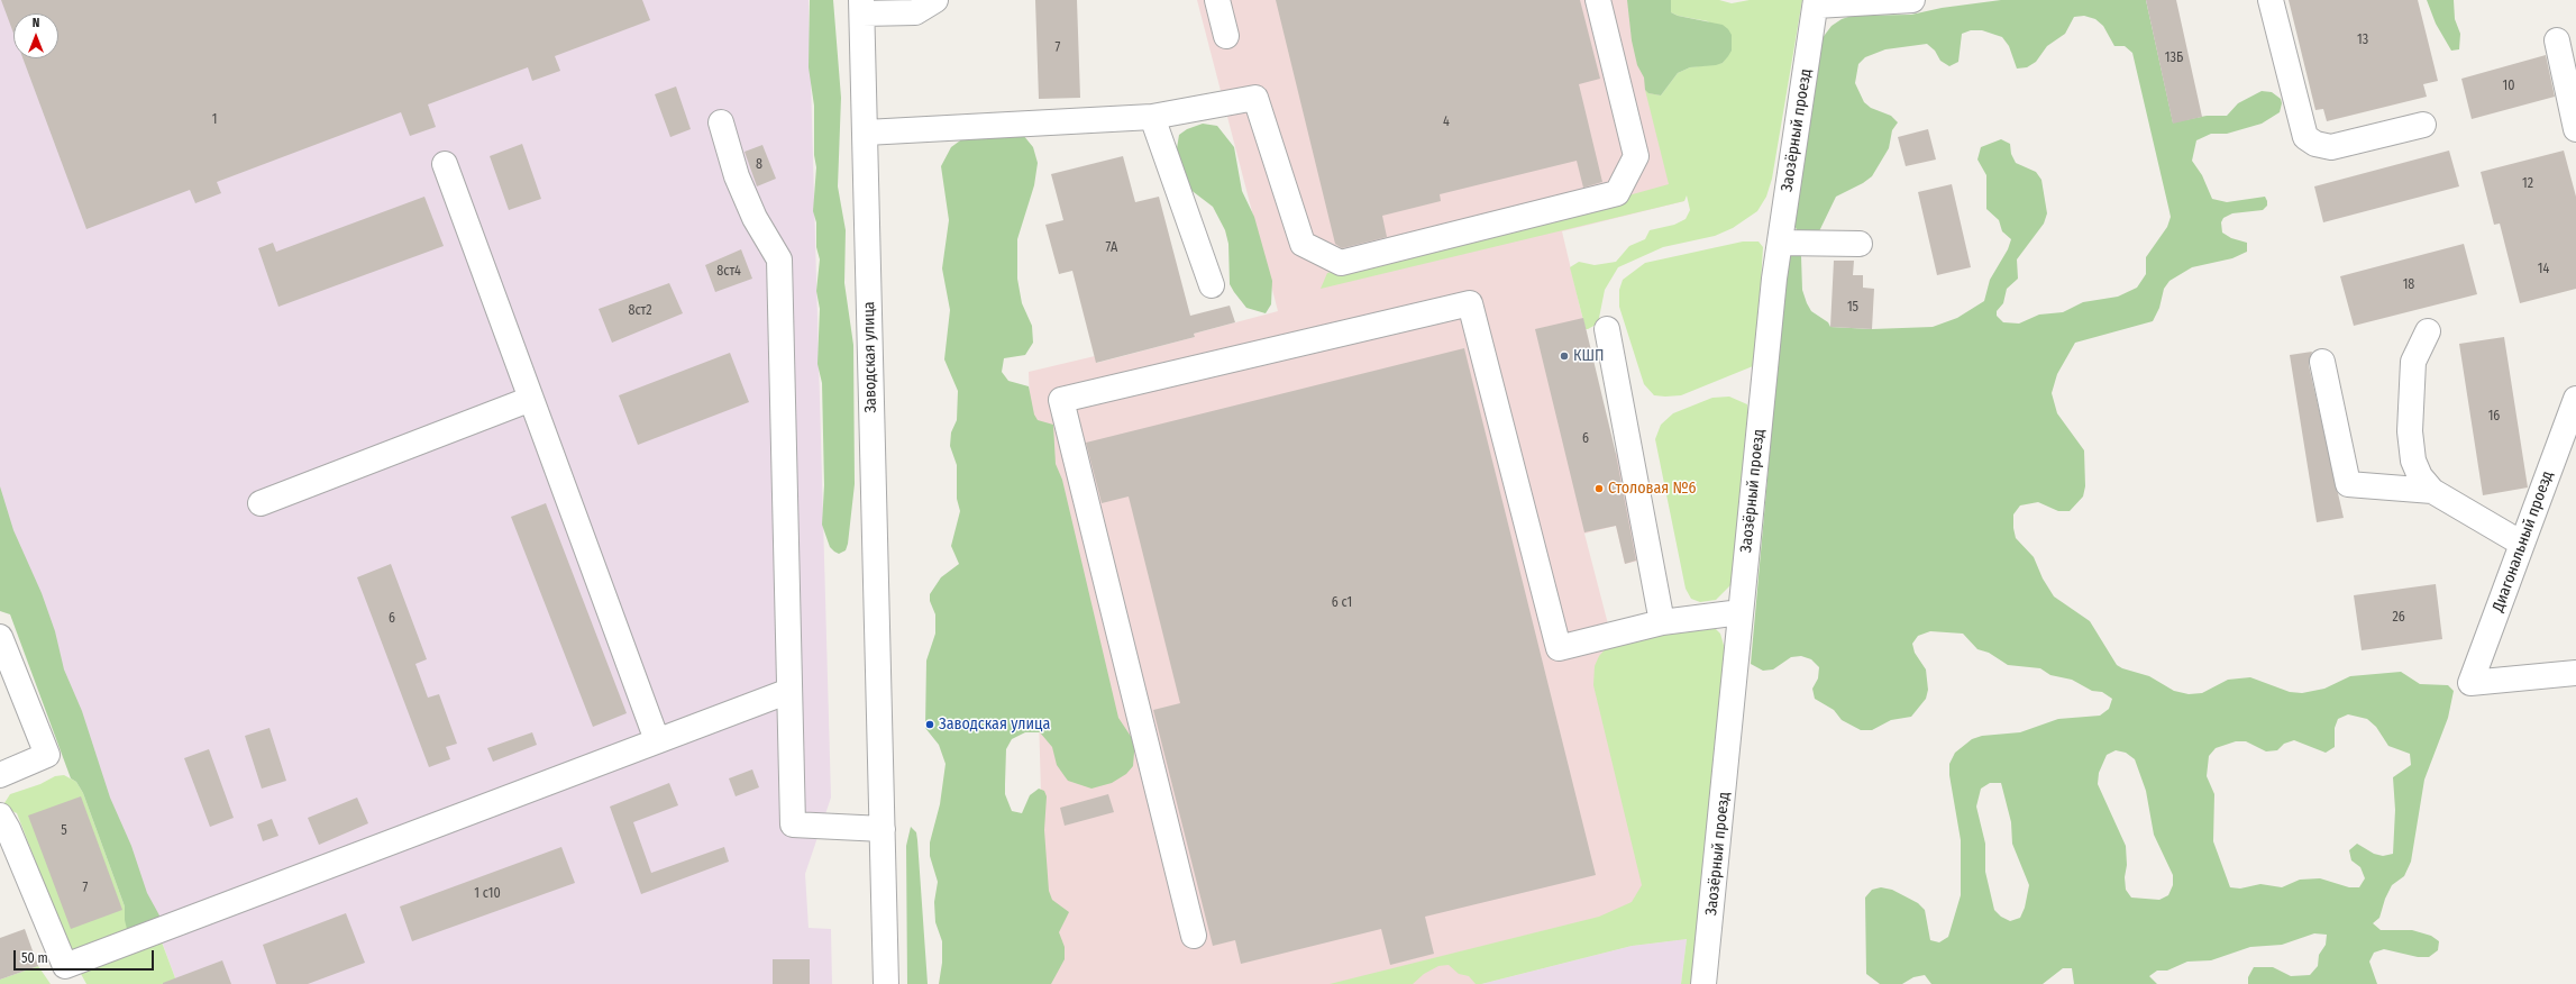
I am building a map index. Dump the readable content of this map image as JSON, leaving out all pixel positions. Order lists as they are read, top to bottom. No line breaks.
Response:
{"streets":{"street":["Заозёрный проезд","Заводская улица","Диагональный проезд"]},"places":["КШП","Столовая №6","Заводская улица"],"house_numbers":["13","7","13Б","10","1","4","8","12","7А","14","8ст4","18","15","8ст2","16","6","6 с1","26","6","5","7","1 с10"],"scale_bar":"50 m","north":"top"}
